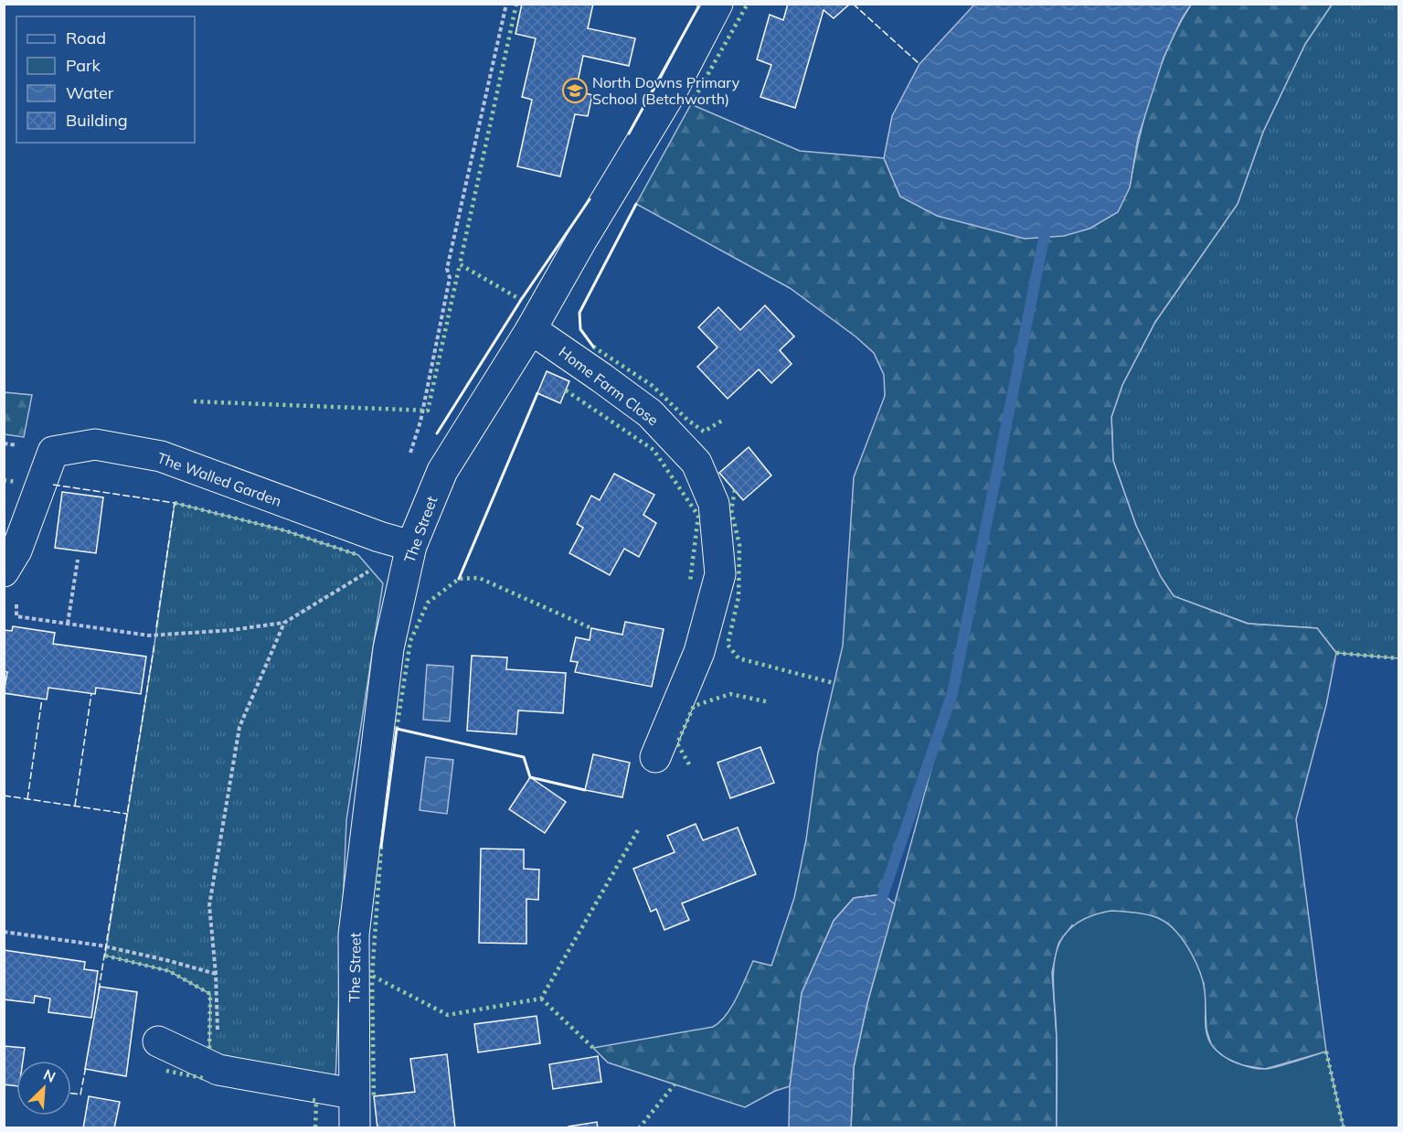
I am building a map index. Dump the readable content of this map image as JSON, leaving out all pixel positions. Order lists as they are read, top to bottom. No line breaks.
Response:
{"streets":{"street":["Home Farm Close","The Walled Garden","The Street"]},"crossings":[["Home Farm Close","The Street"],["The Walled Garden","The Street"]],"places":{"school or university":["North Downs Primary School (Betchworth)"]},"legend":["Road","Park","Water","Building"],"north":"top right"}
